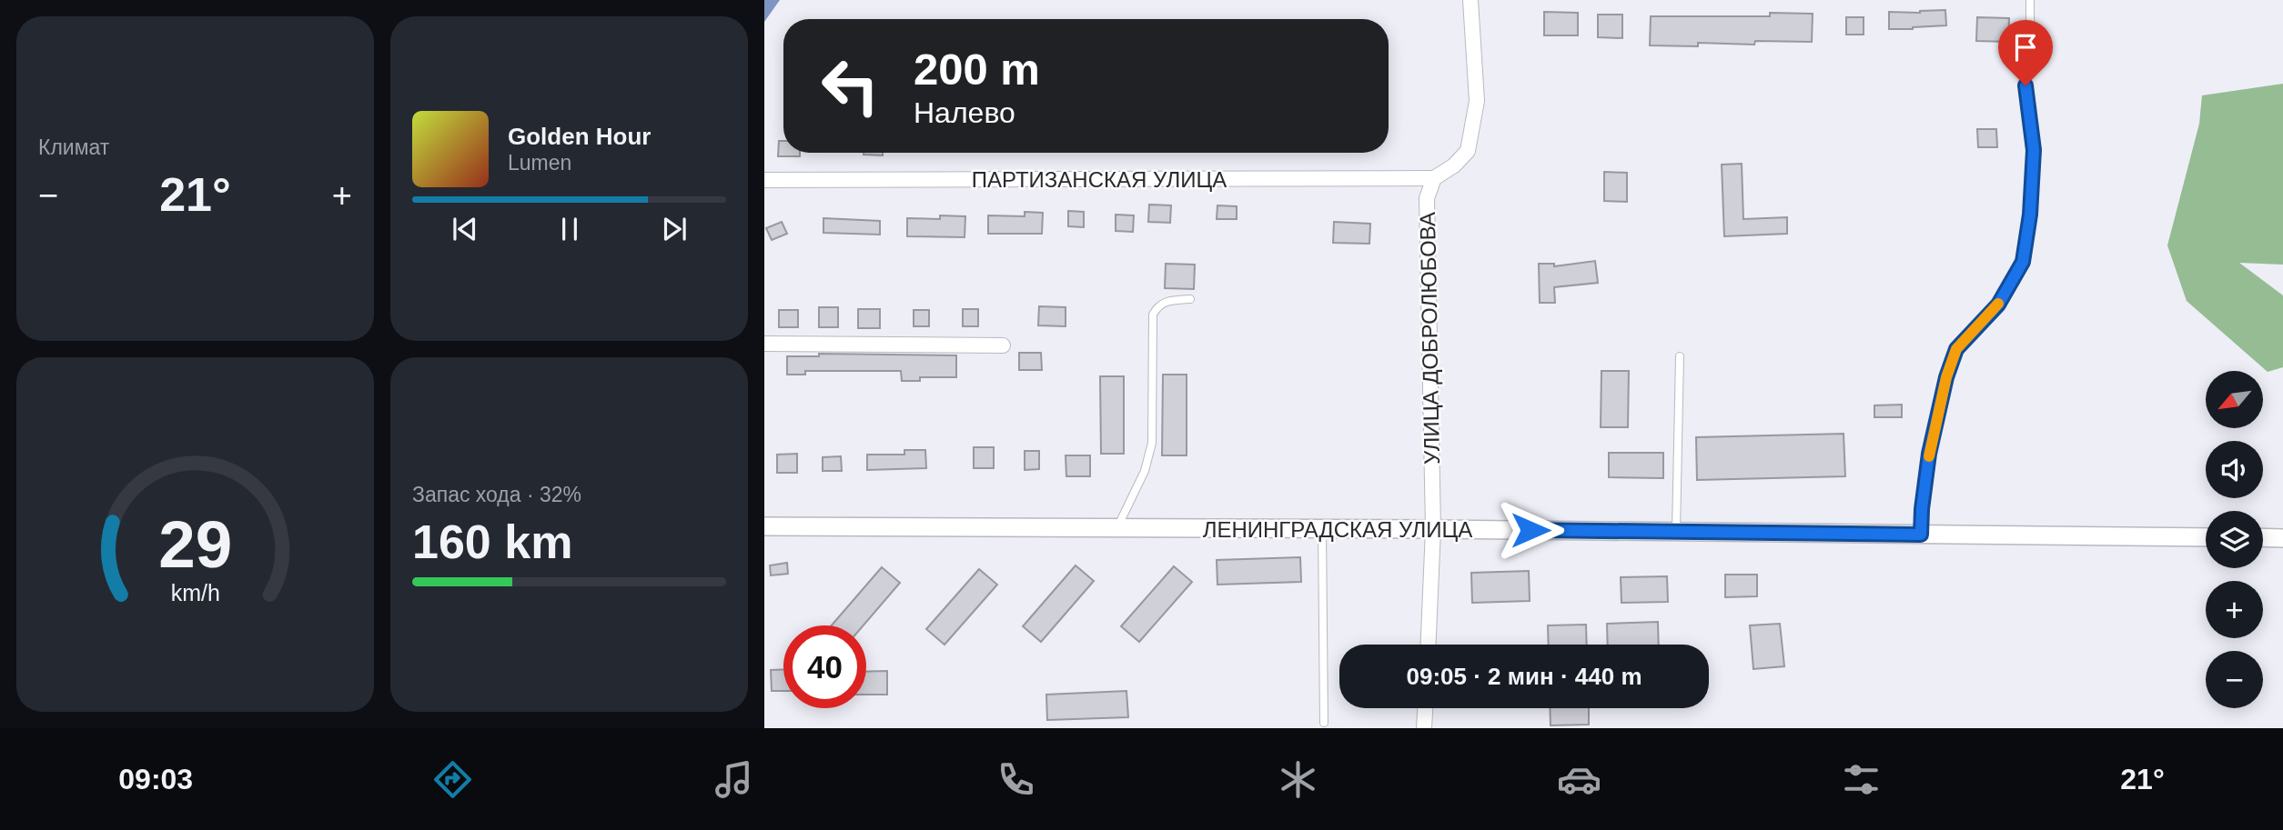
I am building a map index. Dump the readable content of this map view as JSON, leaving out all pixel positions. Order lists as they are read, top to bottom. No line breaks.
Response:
{"streets":{"street":["ПАРТИЗАНСКАЯ УЛИЦА","УЛИЦА ДОБРОЛЮБОВА","ЛЕНИНГРАДСКАЯ УЛИЦА"]},"crossings":[["ПАРТИЗАНСКАЯ УЛИЦА","УЛИЦА ДОБРОЛЮБОВА"],["УЛИЦА ДОБРОЛЮБОВА","ЛЕНИНГРАДСКАЯ УЛИЦА"]],"north":"bottom left","page":{"tile":["Климат",["Запас хода · 32%","160 km"]],"turn":["200 m","Налево"],"song":["Golden Hour","Lumen"],"heat":["−","21°","+"],"map_buttons":["+","−"],"limit":"40","trip":"09:05 · 2 мин · 440 m","tabs":["09:03","21°"],"gauge":["29","km/h"]}}
